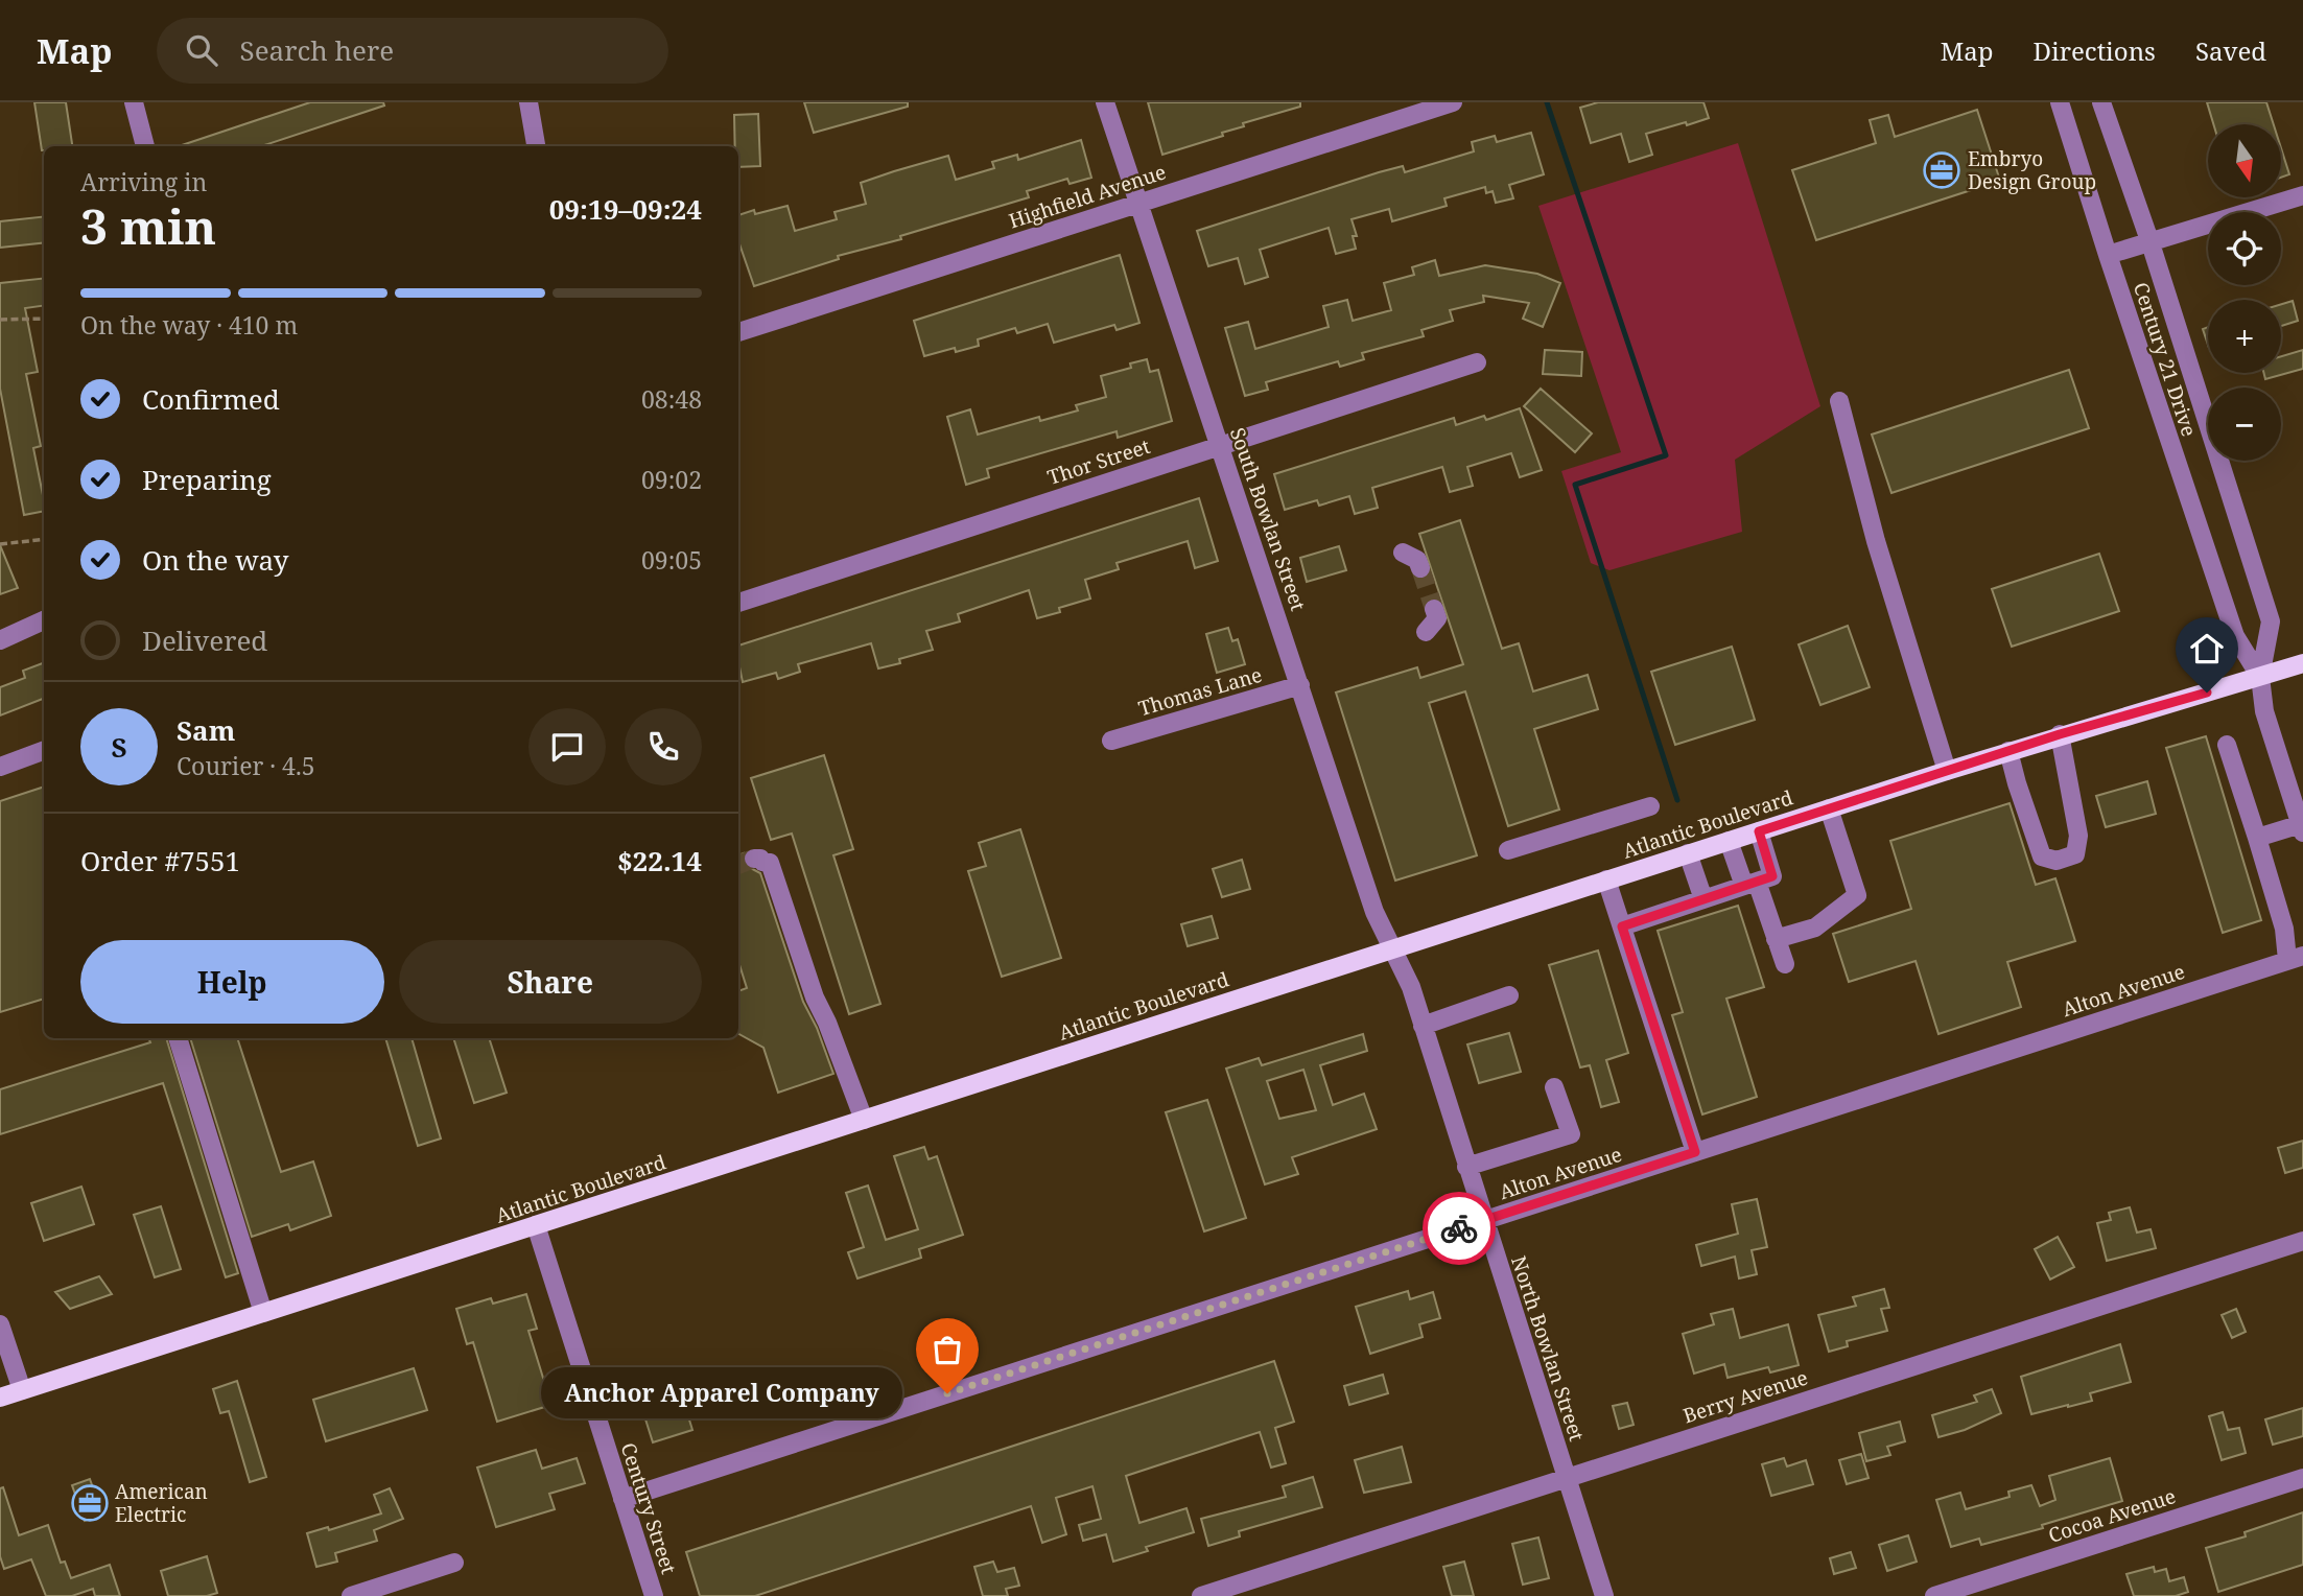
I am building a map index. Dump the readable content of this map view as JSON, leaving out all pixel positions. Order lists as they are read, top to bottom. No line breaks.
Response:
{"streets":{"main road":["Atlantic Boulevard"],"street":["Highfield Avenue","Century 21 Drive","Thor Street","South Bowlan Street","Thomas Lane","Alton Avenue","North Bowlan Street","Berry Avenue","Century Street","Cocoa Avenue"]},"crossings":[["Highfield Avenue","South Bowlan Street"],["Century 21 Drive","Atlantic Boulevard"],["Thor Street","South Bowlan Street"],["South Bowlan Street","Thomas Lane"],["South Bowlan Street","Atlantic Boulevard"],["South Bowlan Street","North Bowlan Street"],["Atlantic Boulevard","North Bowlan Street"],["Atlantic Boulevard","Century Street"],["Alton Avenue","North Bowlan Street"],["Alton Avenue","Century Street"],["North Bowlan Street","Berry Avenue"]],"places":{"office":["Embryo Design Group","American Electric"],"other":["Anchor Apparel Company"]},"north":"bottom","page":{"header":"Map","search":"Search here","nav":["Map","Directions","Saved"],"map_buttons":["+","−"],"heading":["3 min","Arriving in","09:19–09:24"],"panel":["Sam","Courier · 4.5","Order #7551","$22.14"],"bar":"On the way · 410 m","list":[["Confirmed","08:48"],["Preparing","09:02"],["On the way","09:05"],"Delivered"],"round":"S","buttons":["Help","Share"],"bubble":"Anchor Apparel Company"}}
